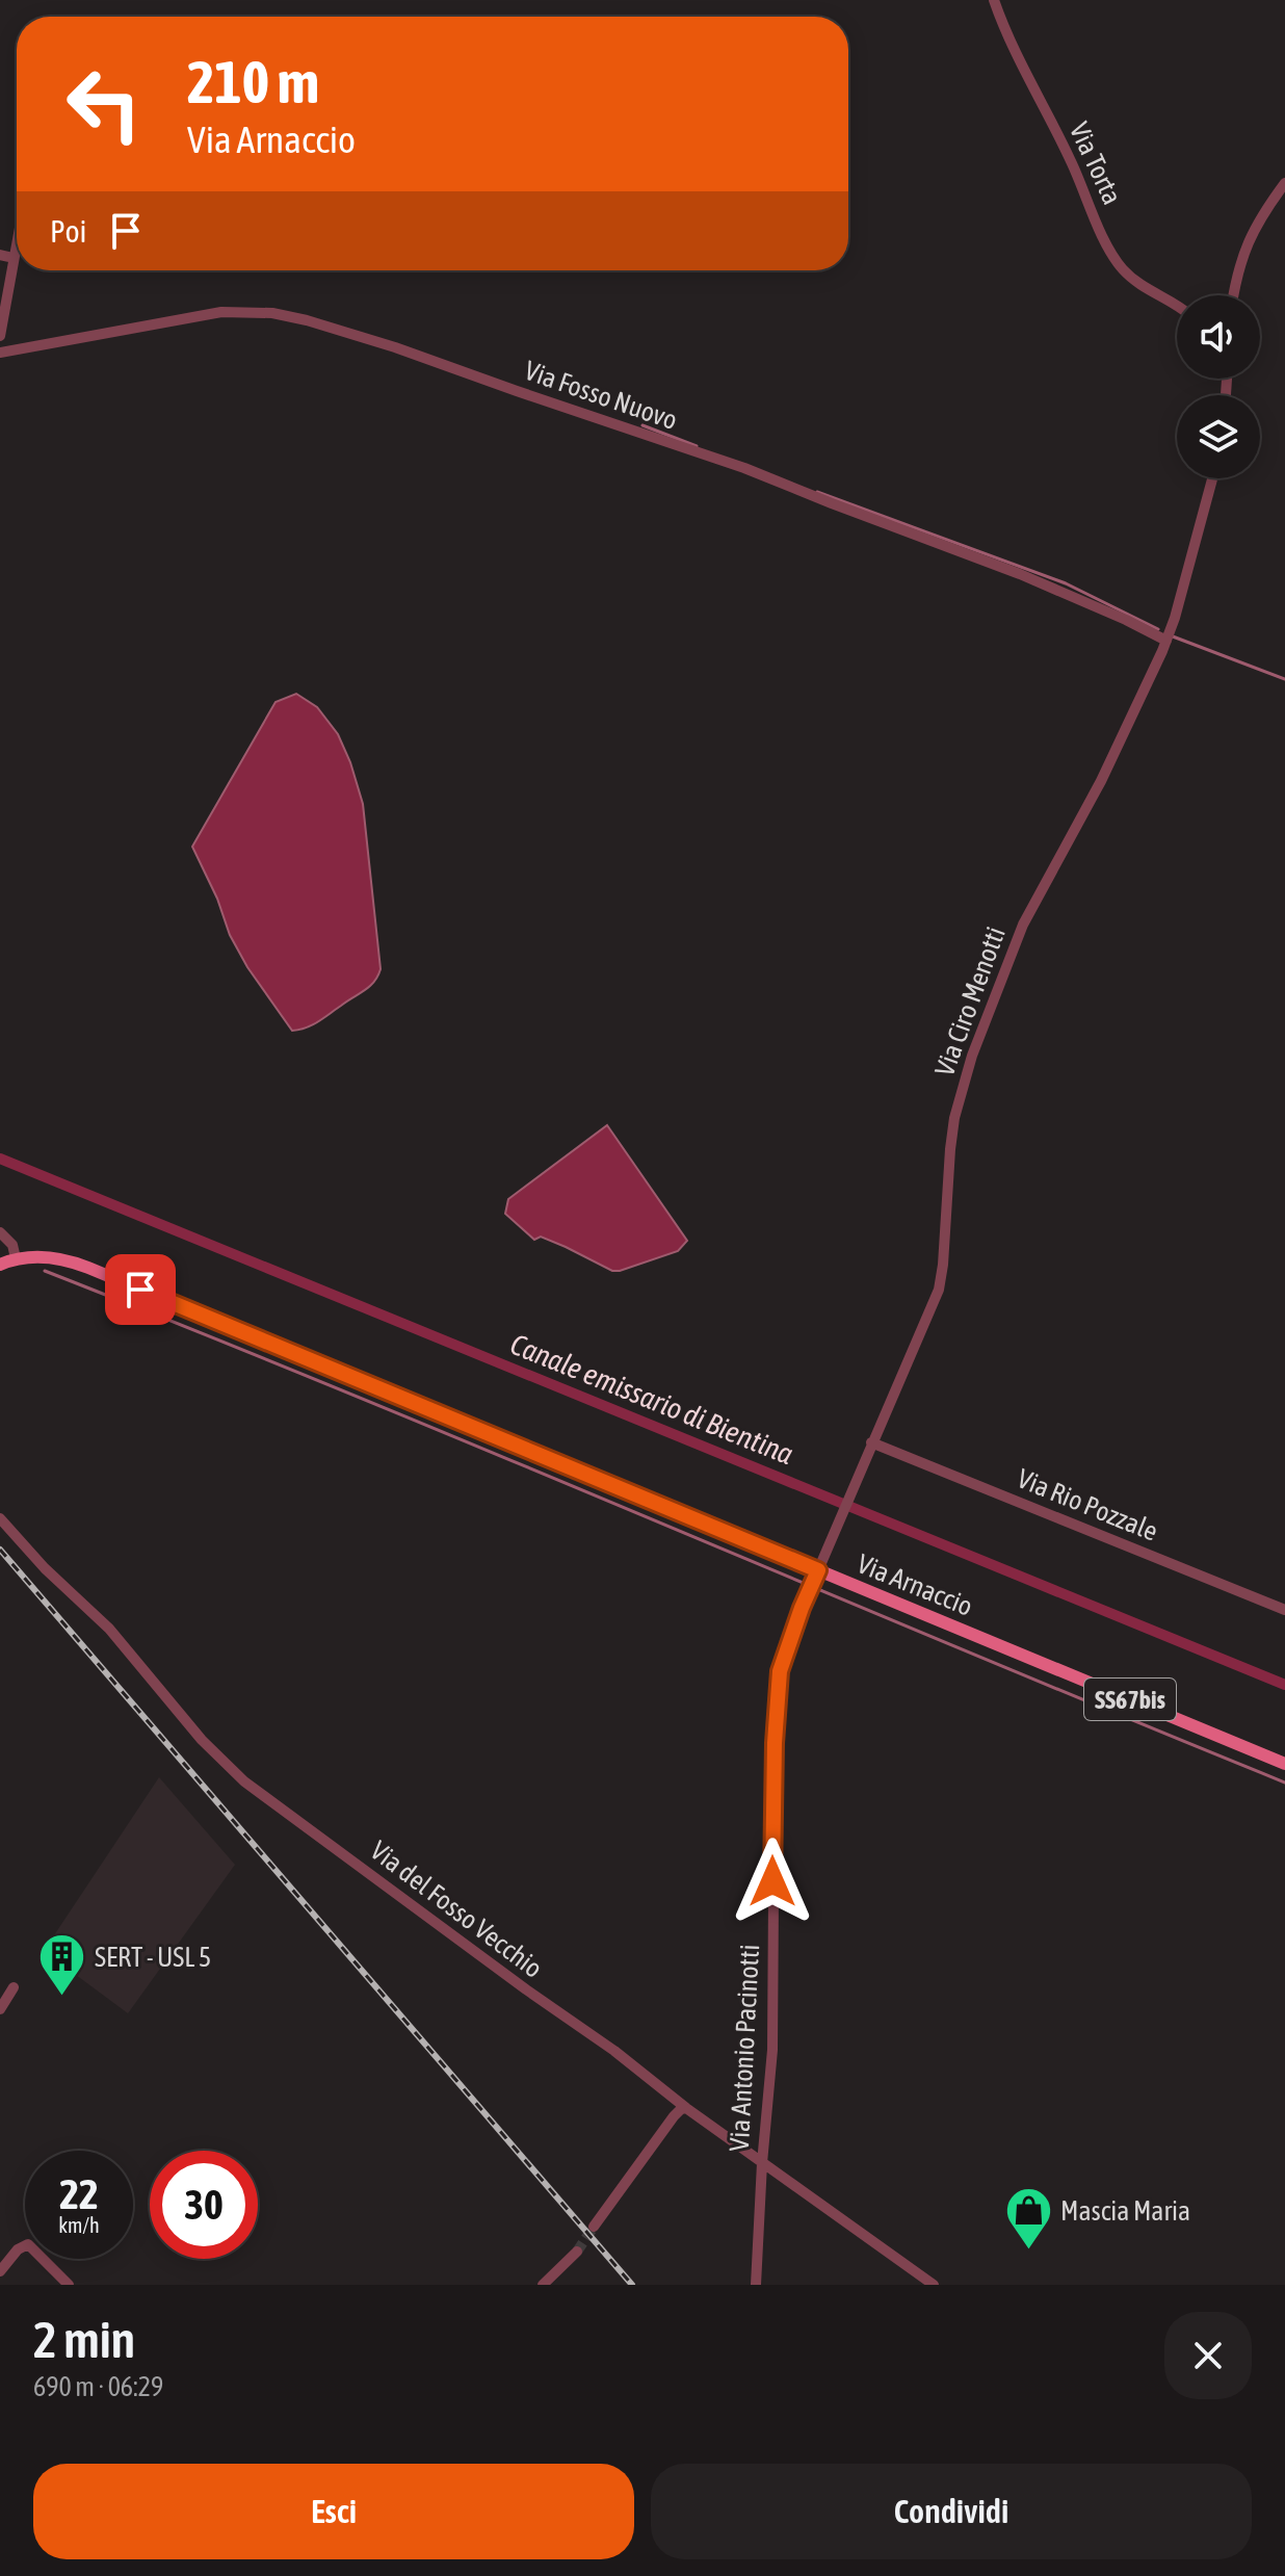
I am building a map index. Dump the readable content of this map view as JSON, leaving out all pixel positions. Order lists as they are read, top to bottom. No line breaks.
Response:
{"streets":{"main road":["Via Arnaccio","SS67bis"],"street":["Via Torta","Via Fosso Nuovo","Via Ciro Menotti","Via Rio Pozzale","Via del Fosso Vecchio","Via Antonio Pacinotti"]},"crossings":[["Via Fosso Nuovo","Via Ciro Menotti"],["Via Ciro Menotti","Via Rio Pozzale"],["Via Ciro Menotti","Via Arnaccio"],["Via Ciro Menotti","Via Antonio Pacinotti"],["Via Arnaccio","Via Antonio Pacinotti"],["Via del Fosso Vecchio","Via Antonio Pacinotti"]],"water":["Canale emissario di Bientina"],"places":{"building":["SERT - USL 5"],"shop":["Mascia Maria"]},"page":{"turn":["210 m","Via Arnaccio"],"then":"Poi","speed":"22 km/h","limit":"30","heading":["2 min","690 m · 06:29"],"buttons":["Esci","Condividi"]}}
